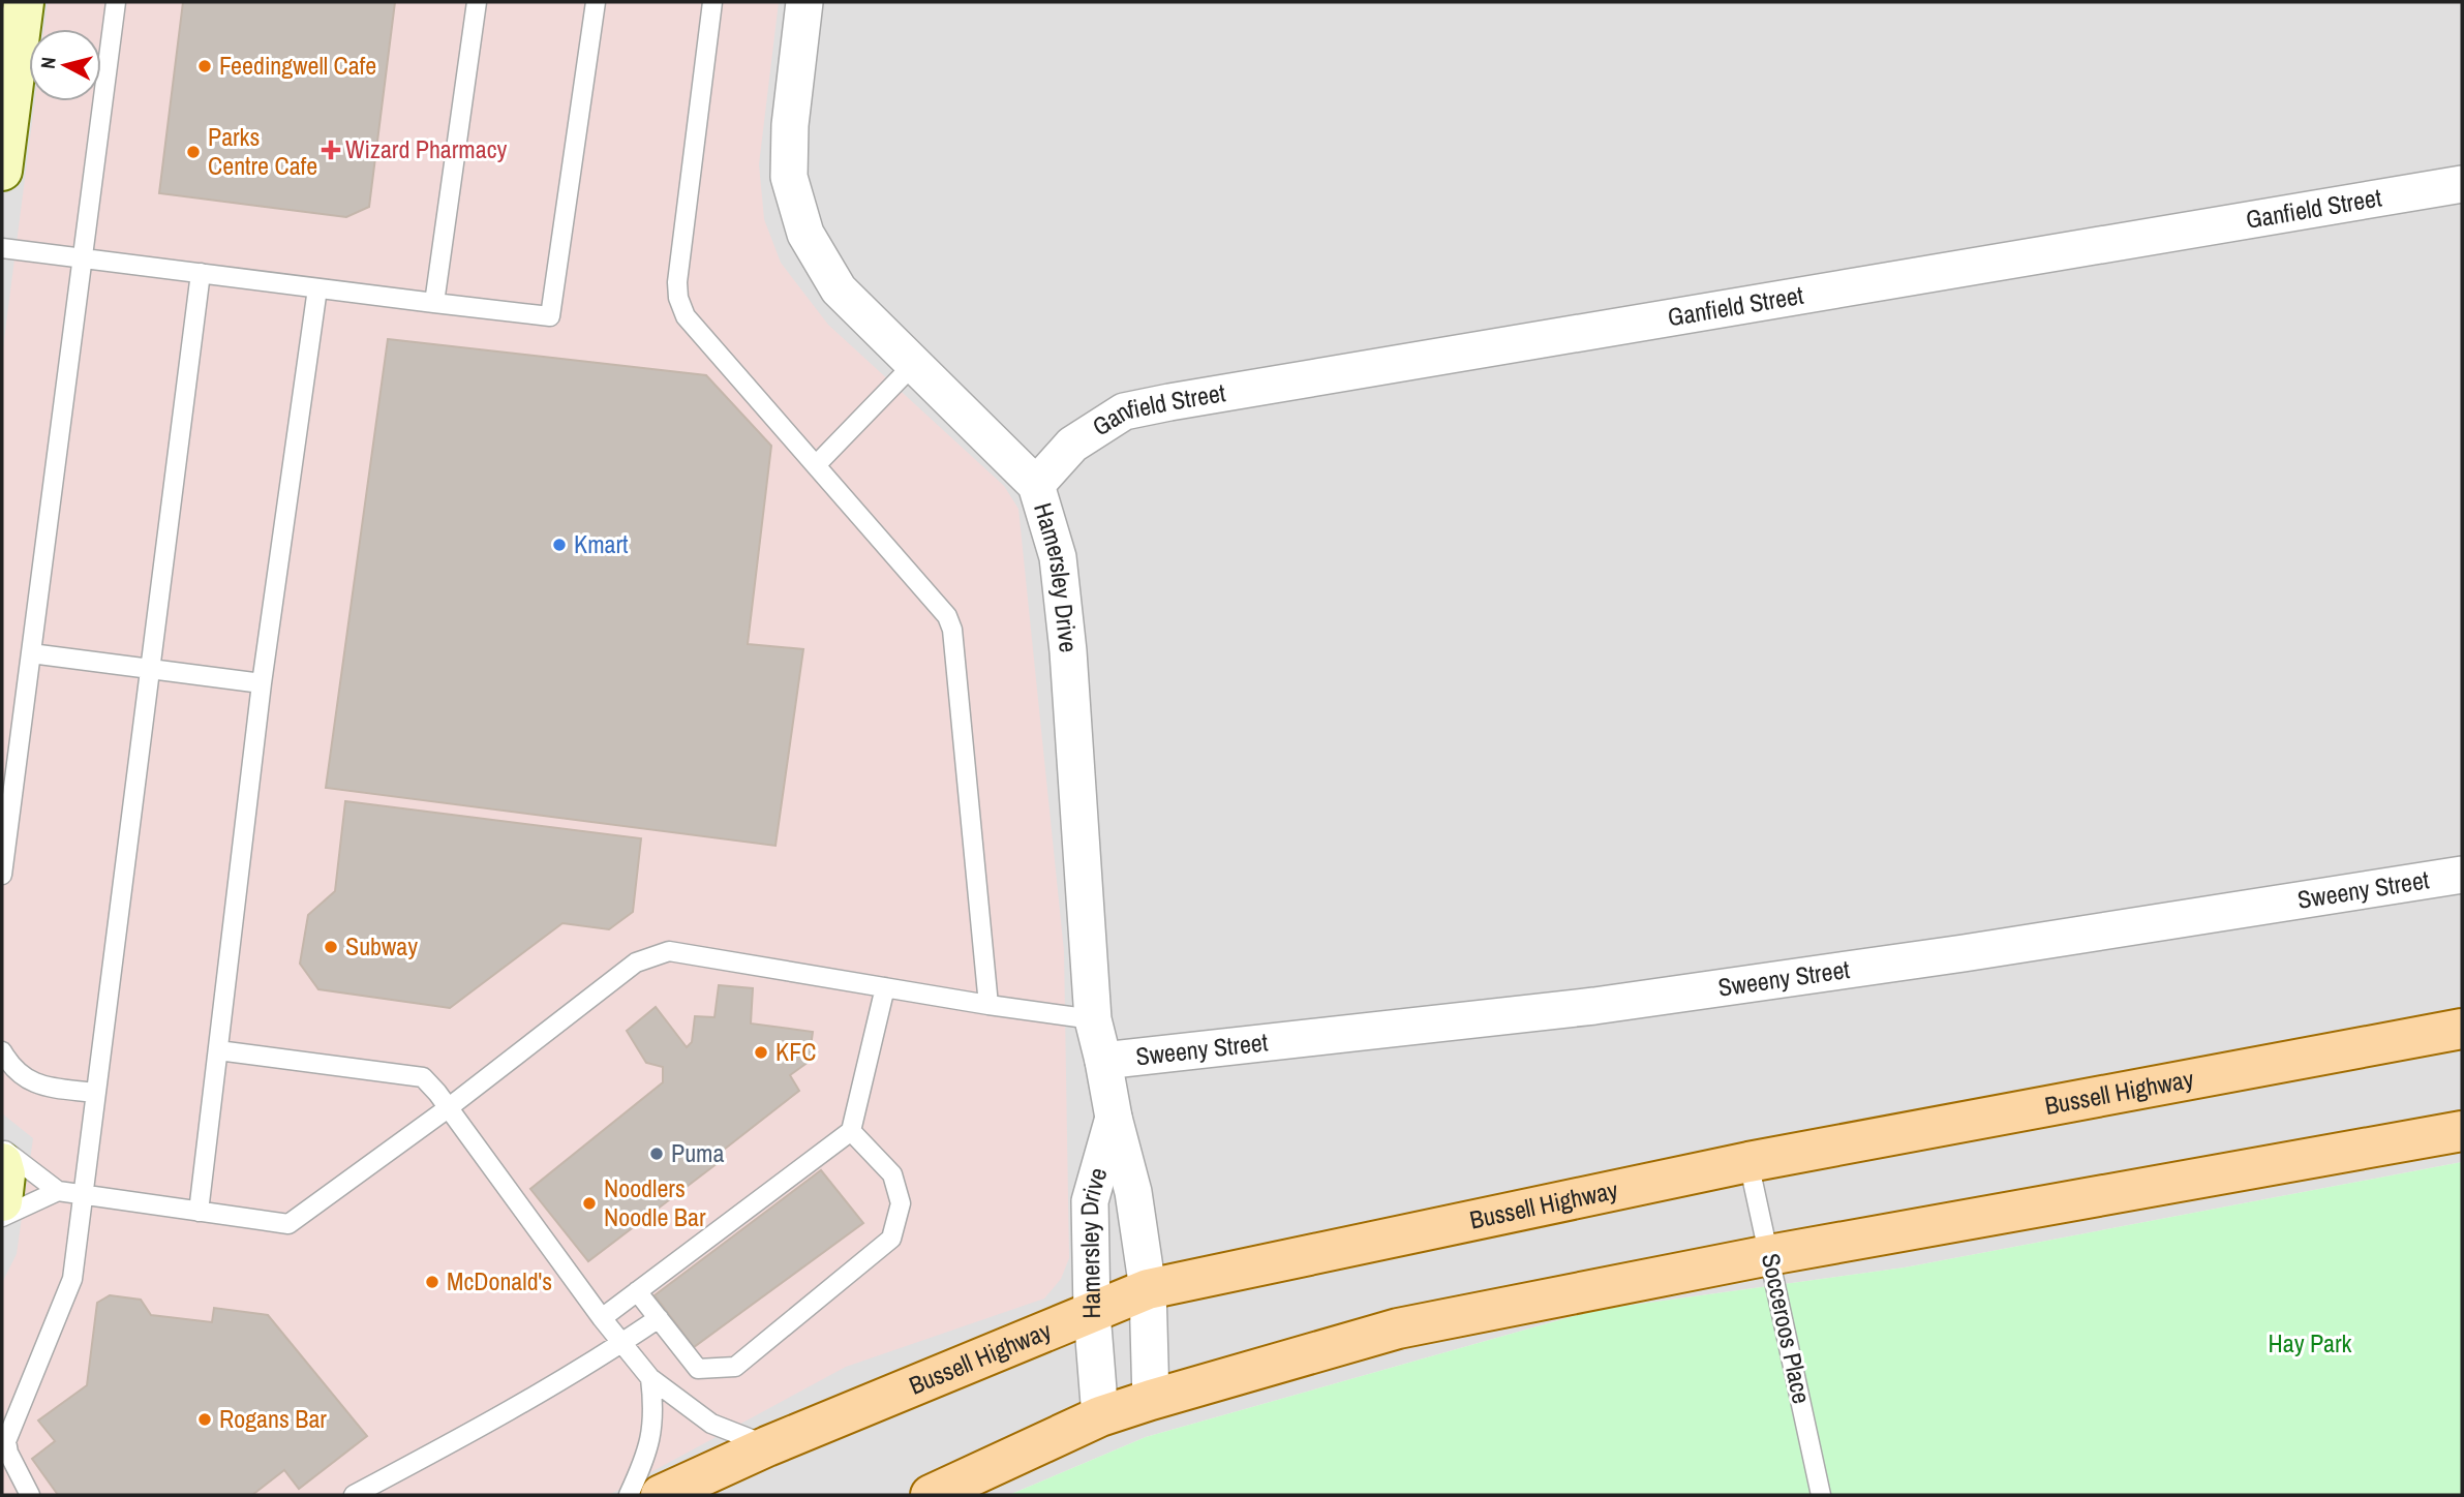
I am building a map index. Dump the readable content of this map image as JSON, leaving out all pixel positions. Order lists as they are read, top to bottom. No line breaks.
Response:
{"streets":{"main road":["Bussell Highway"],"street":["Ganfield Street","Hamersley Drive","Sweeny Street"],"lane":["Socceroos Place"]},"crossings":[["Ganfield Street","Hamersley Drive"],["Hamersley Drive","Sweeny Street"],["Hamersley Drive","Bussell Highway"],["Bussell Highway","Socceroos Place"]],"parks":["Hay Park"],"places":{"other":["Feedingwell Cafe","Parks Centre Cafe","Kmart","Subway","KFC","Puma","Noodlers Noodle Bar","McDonald's","Rogans Bar"],"health":["Wizard Pharmacy"]},"north":"left"}
